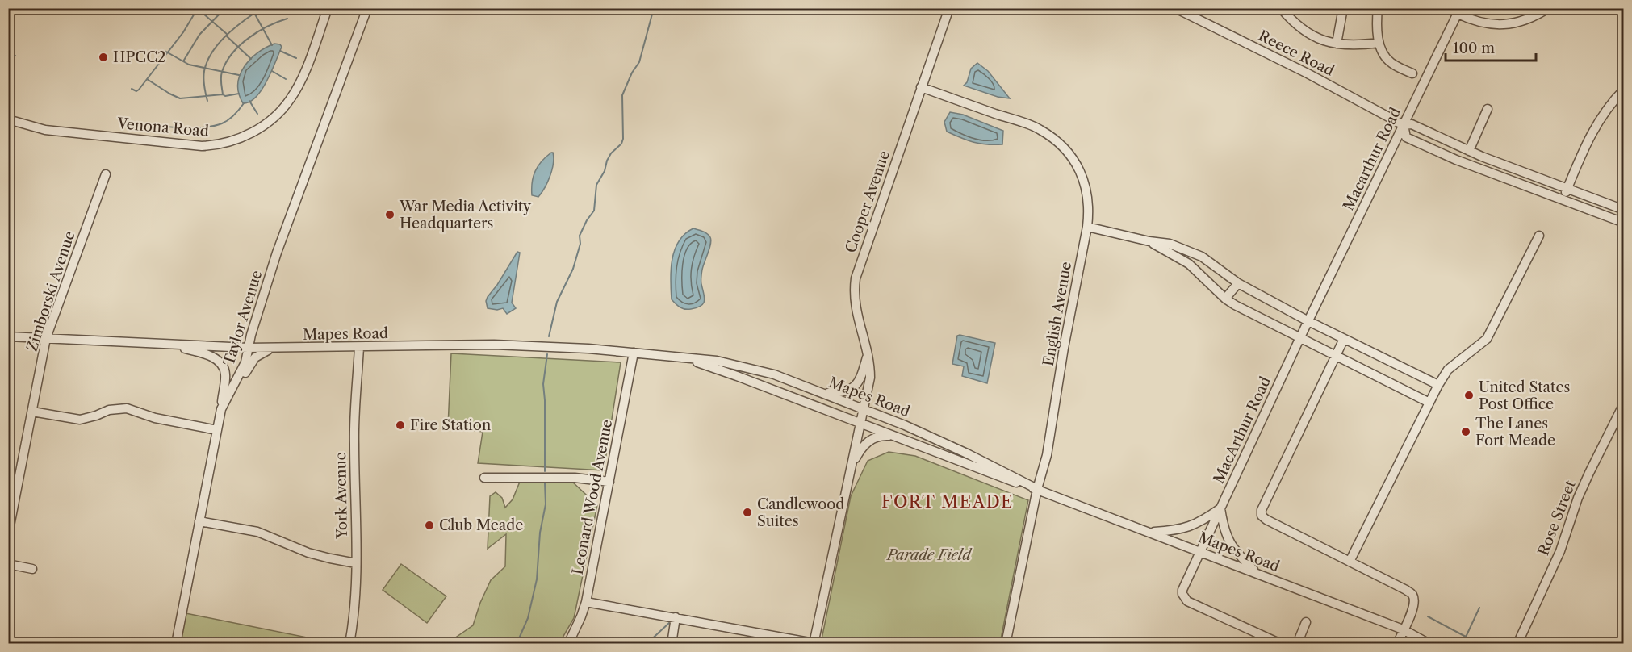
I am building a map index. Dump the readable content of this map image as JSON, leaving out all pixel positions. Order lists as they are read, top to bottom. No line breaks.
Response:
{"streets":{"street":["Reece Road","Venona Road","Macarthur Road","Cooper Avenue","Zimborski Avenue","English Avenue","Taylor Avenue","Mapes Road","MacArthur Road","York Avenue","Leonard Wood Avenue","Rose Street"]},"crossings":[["Reece Road","Macarthur Road"],["Macarthur Road","MacArthur Road"],["Cooper Avenue","English Avenue"],["Cooper Avenue","Mapes Road"],["Zimborski Avenue","Mapes Road"],["English Avenue","Mapes Road"],["Taylor Avenue","Mapes Road"],["Mapes Road","MacArthur Road"],["Mapes Road","York Avenue"],["Mapes Road","Leonard Wood Avenue"]],"districts":["FORT MEADE"],"parks":["Parade Field"],"places":["HPCC2","War Media Activity Headquarters","United States Post Office","Fire Station","The Lanes Fort Meade","Candlewood Suites","Club Meade"],"scale_bar":"100 m"}
